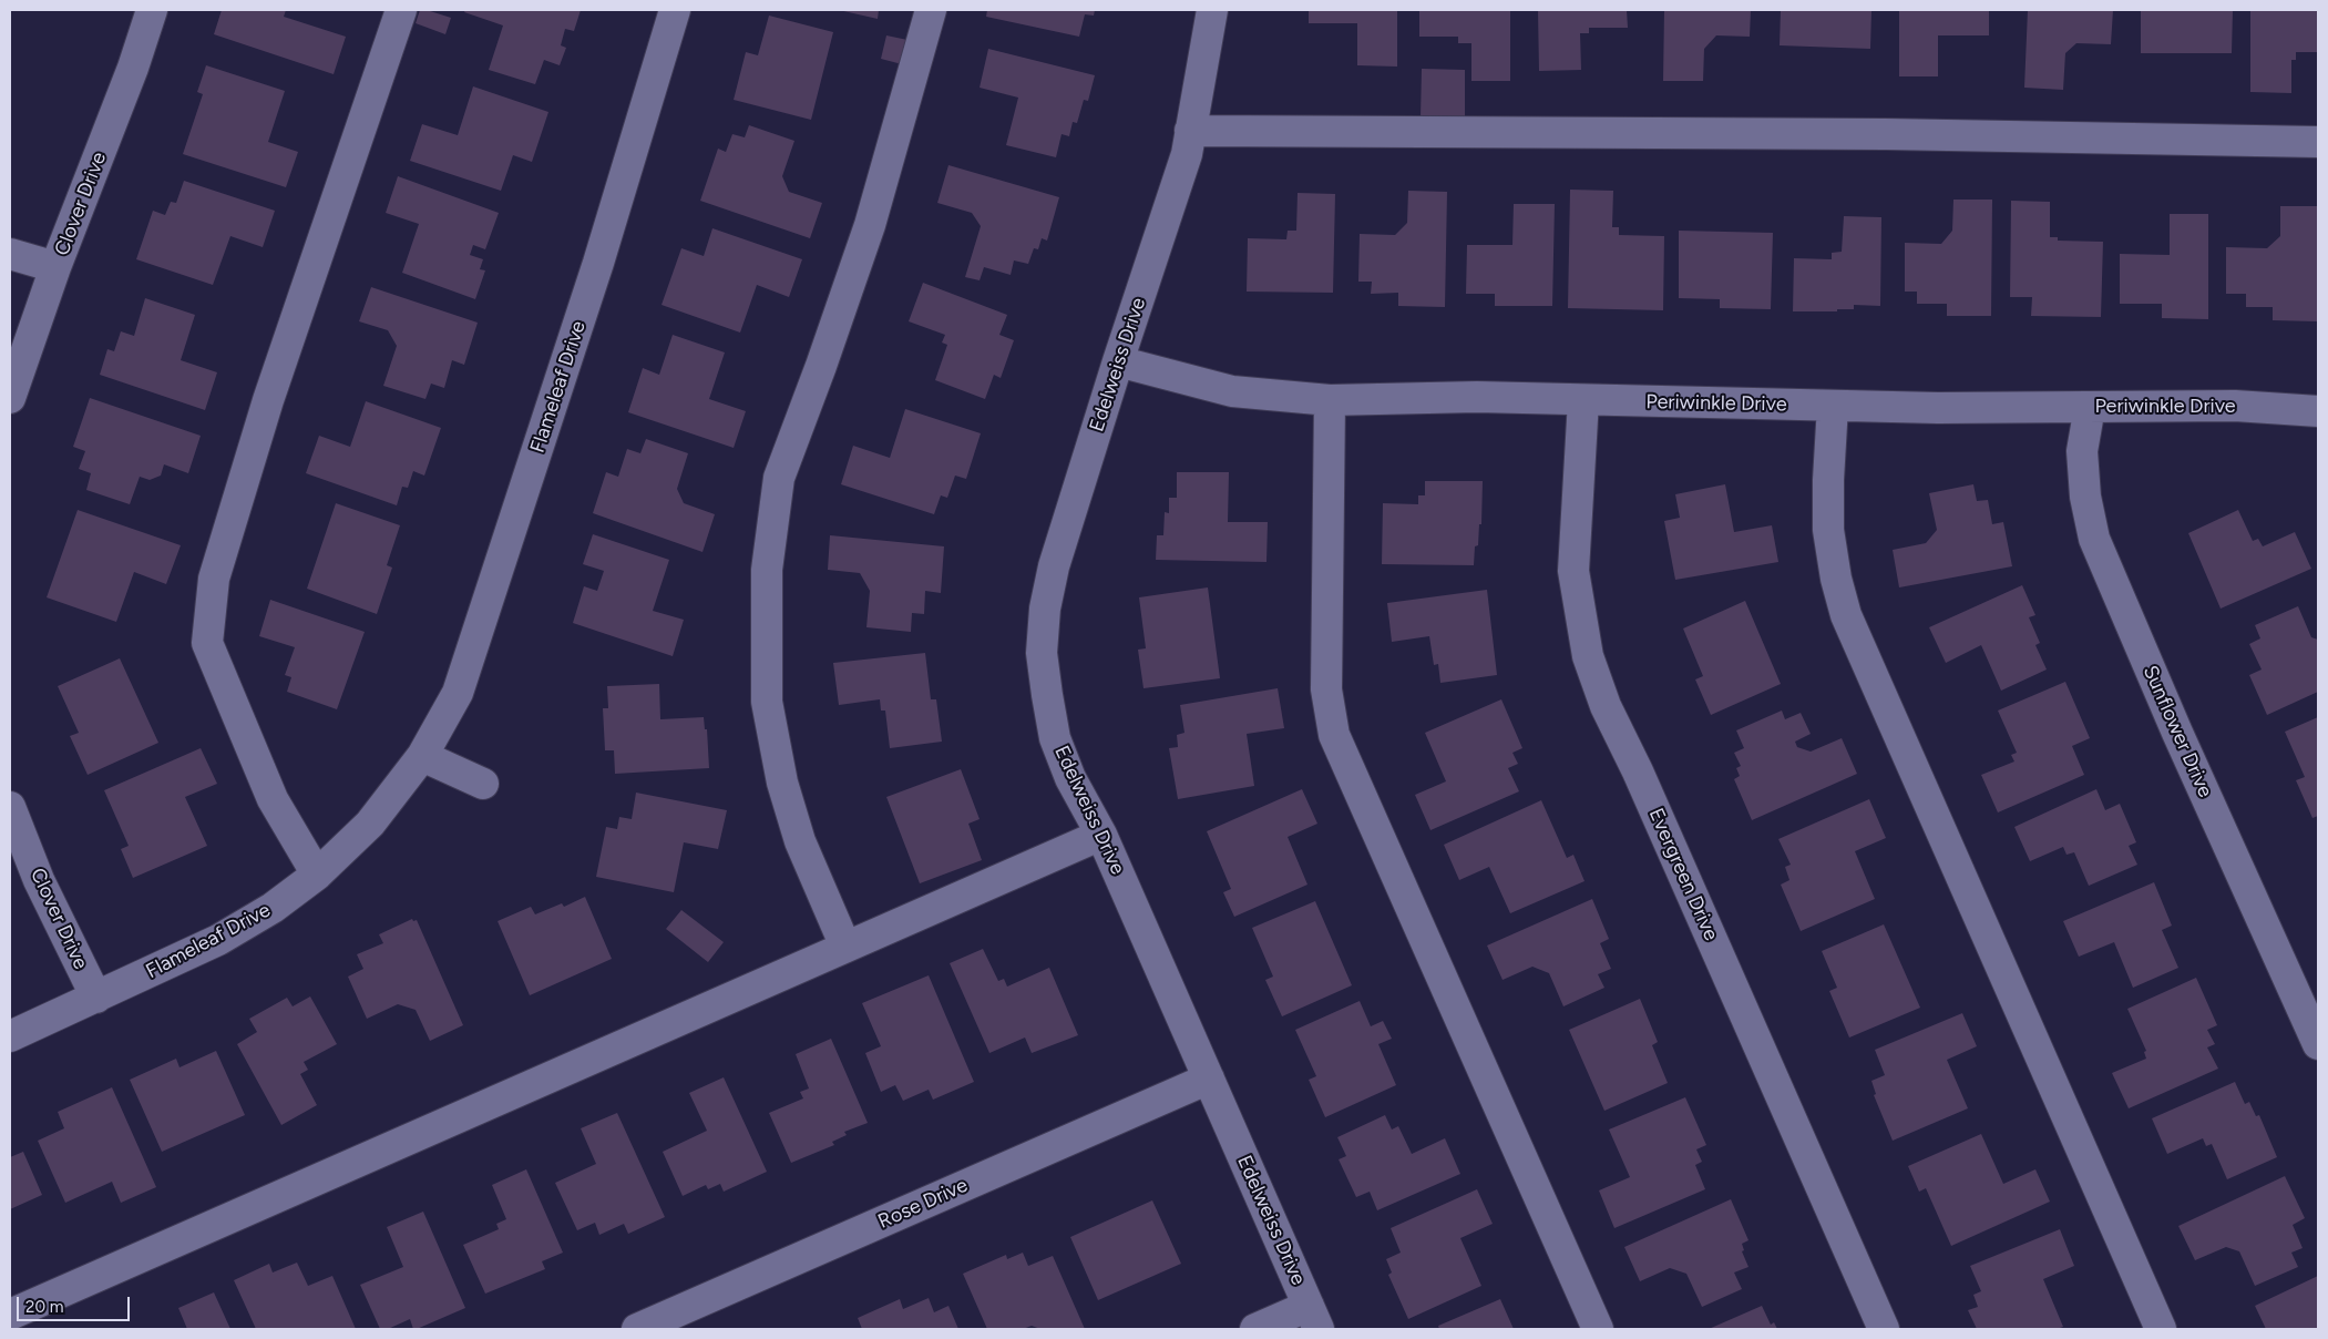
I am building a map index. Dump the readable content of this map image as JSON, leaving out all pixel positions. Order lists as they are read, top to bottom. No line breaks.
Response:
{"streets":{"street":["Clover Drive","Edelweiss Drive","Flameleaf Drive","Periwinkle Drive","Sunflower Drive","Evergreen Drive","Rose Drive"]},"crossings":[["Clover Drive","Flameleaf Drive"],["Edelweiss Drive","Periwinkle Drive"],["Edelweiss Drive","Rose Drive"],["Periwinkle Drive","Sunflower Drive"],["Periwinkle Drive","Evergreen Drive"]],"scale_bar":"20 m"}
